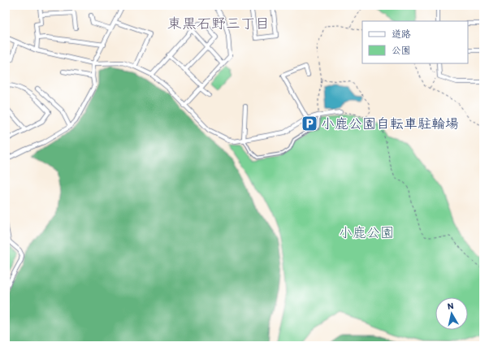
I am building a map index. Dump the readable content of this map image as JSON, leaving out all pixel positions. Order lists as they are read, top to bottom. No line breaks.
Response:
{"districts":["東黒石野三丁目"],"parks":["小鹿公園"],"places":{"parking":["小鹿公園自転車駐輪場"]},"legend":["道路","公園"],"north":"top"}
